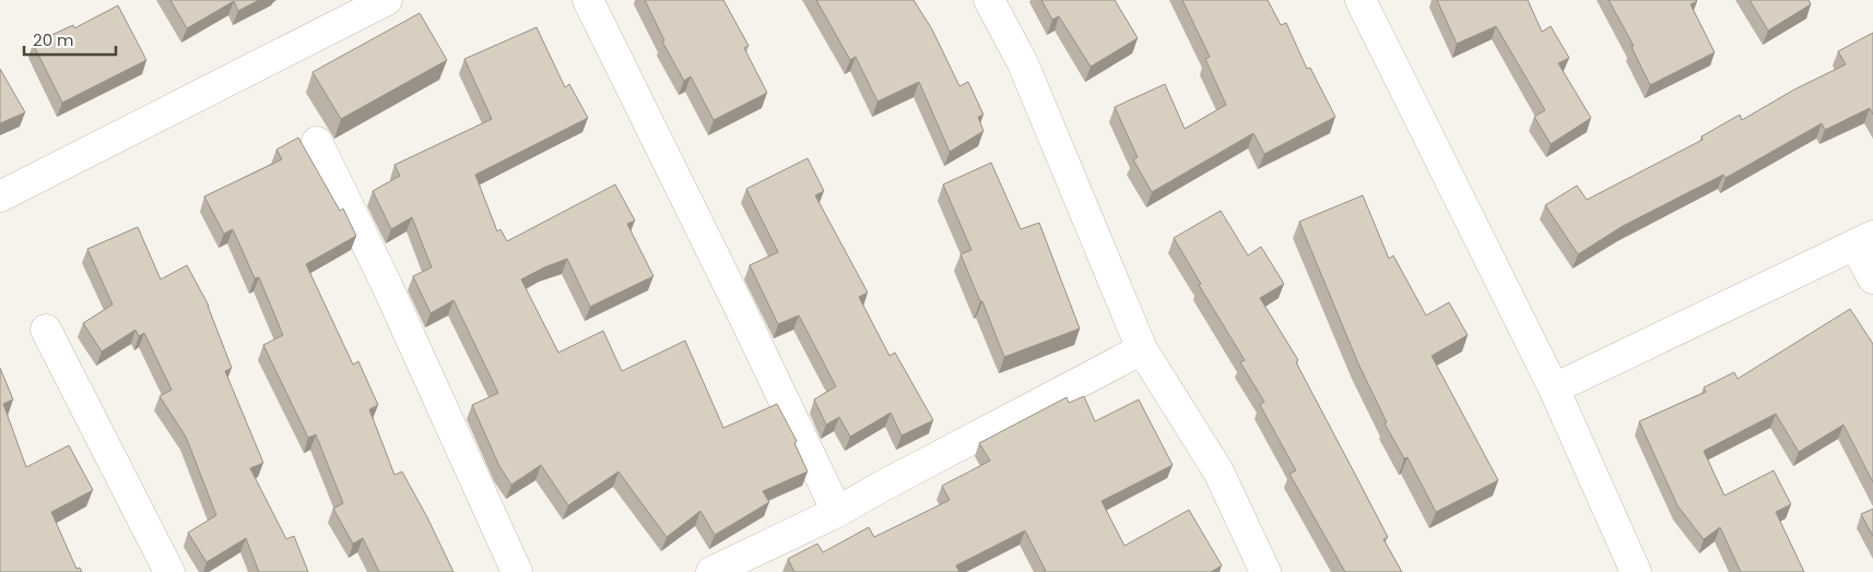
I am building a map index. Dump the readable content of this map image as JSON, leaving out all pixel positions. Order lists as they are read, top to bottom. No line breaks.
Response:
{"scale_bar":"20 m"}
